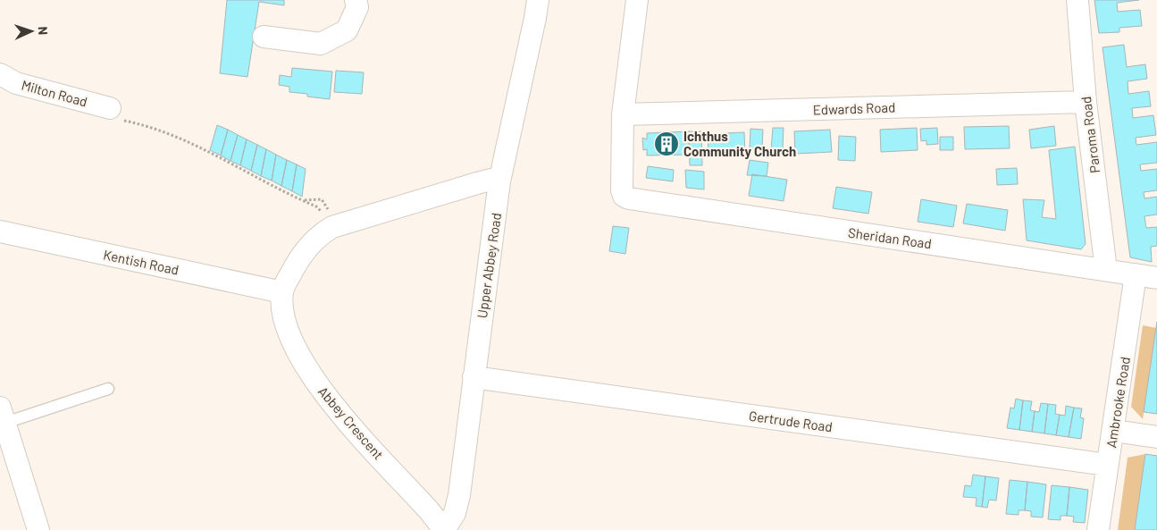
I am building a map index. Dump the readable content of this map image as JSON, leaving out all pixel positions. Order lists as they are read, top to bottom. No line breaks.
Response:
{"streets":{"street":["Milton Road","Edwards Road","Paroma Road","Sheridan Road","Kentish Road","Upper Abbey Road","Ambrooke Road","Gertrude Road","Abbey Crescent"]},"crossings":[["Edwards Road","Paroma Road"],["Edwards Road","Sheridan Road"],["Paroma Road","Sheridan Road"],["Sheridan Road","Ambrooke Road"],["Kentish Road","Abbey Crescent"],["Upper Abbey Road","Gertrude Road"],["Upper Abbey Road","Abbey Crescent"],["Ambrooke Road","Gertrude Road"]],"places":{"building":["Ichthus Community Church"]},"north":"right"}
